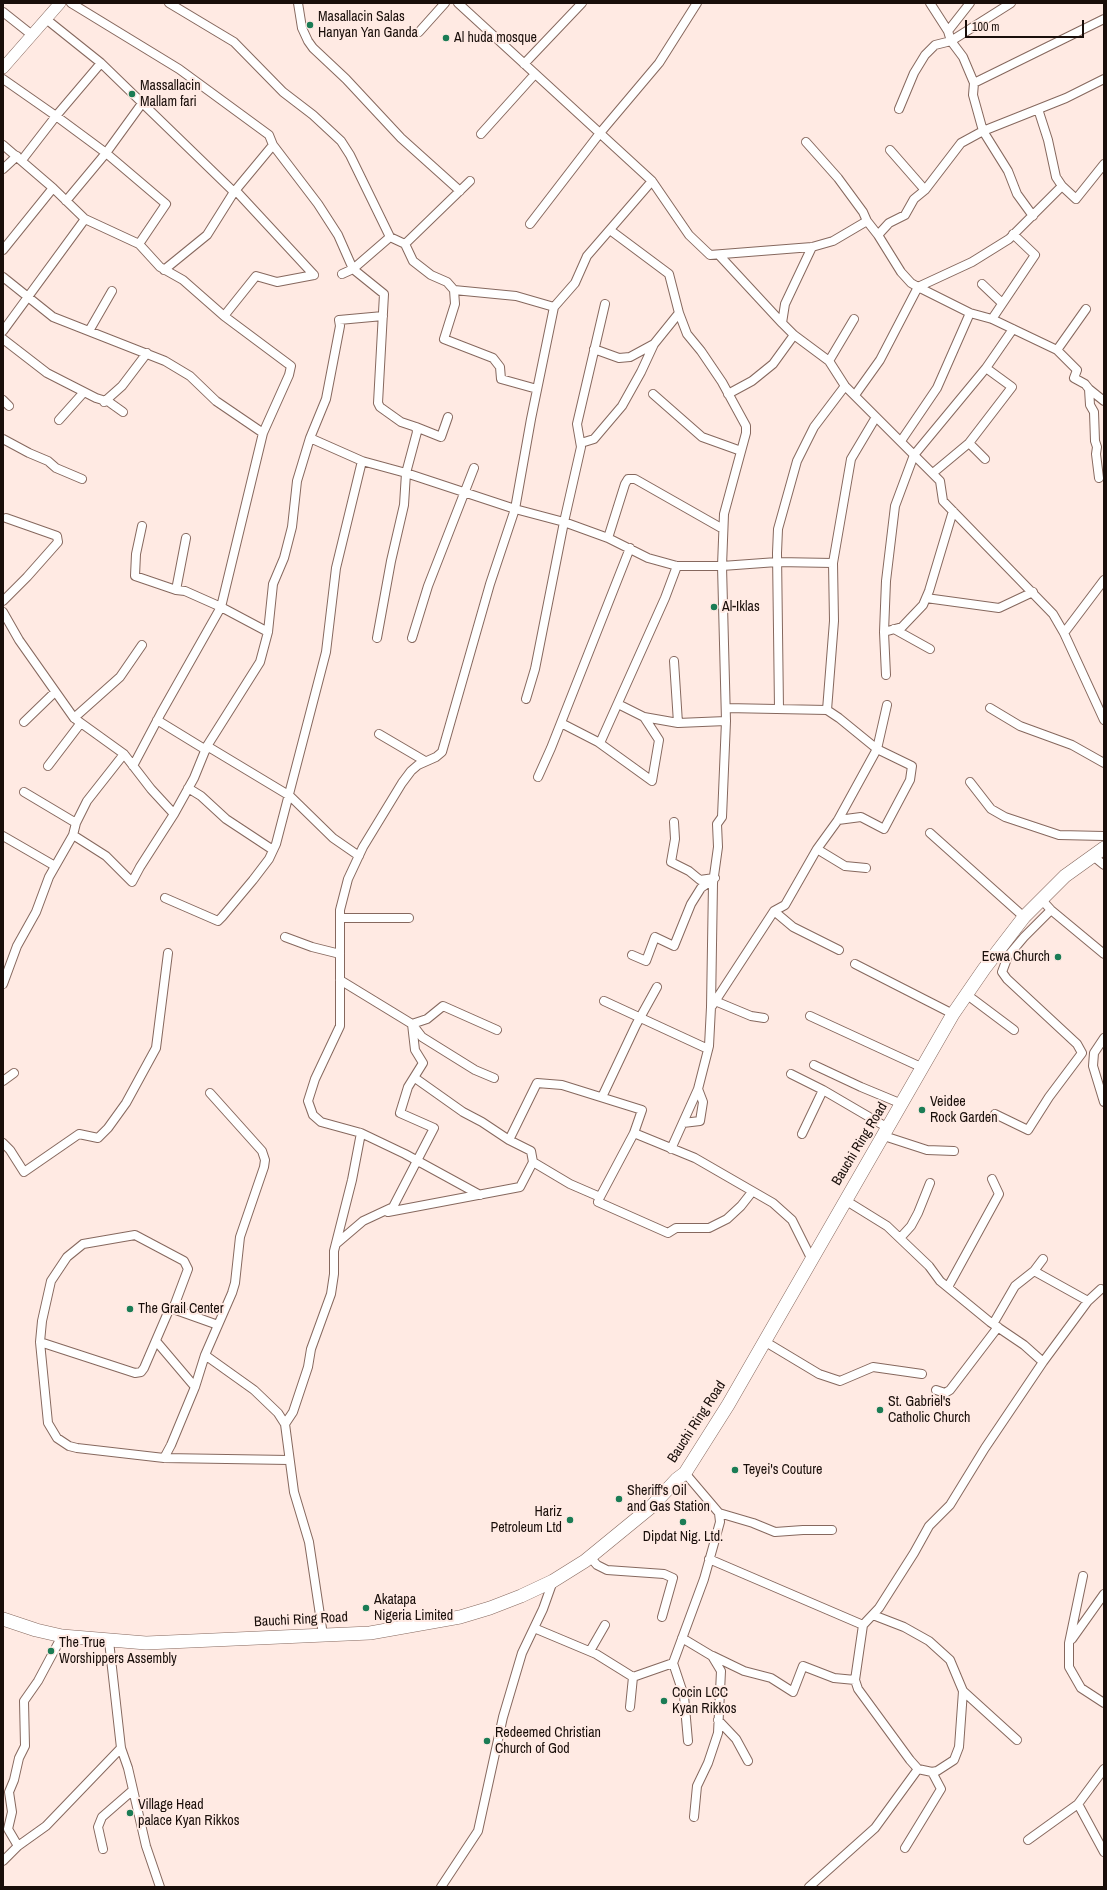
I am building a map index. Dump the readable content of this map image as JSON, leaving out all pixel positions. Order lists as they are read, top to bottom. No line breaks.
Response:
{"streets":{"main road":["Bauchi Ring Road"]},"places":["Masallacin Salas Hanyan Yan Ganda","Al huda mosque","Massallacin Mallam fari","Al-Iklas","Ecwa Church","Veidee Rock Garden","The Grail Center","St. Gabriel's Catholic Church","Teyei's Couture","Sheriff's Oil and Gas Station","Hariz Petroleum Ltd","Dipdat Nig. Ltd.","Akatapa Nigeria Limited","The True Worshippers Assembly","Cocin LCC Kyan Rikkos","Redeemed Christian Church of God","Village Head palace Kyan Rikkos"],"scale_bar":"100 m"}
